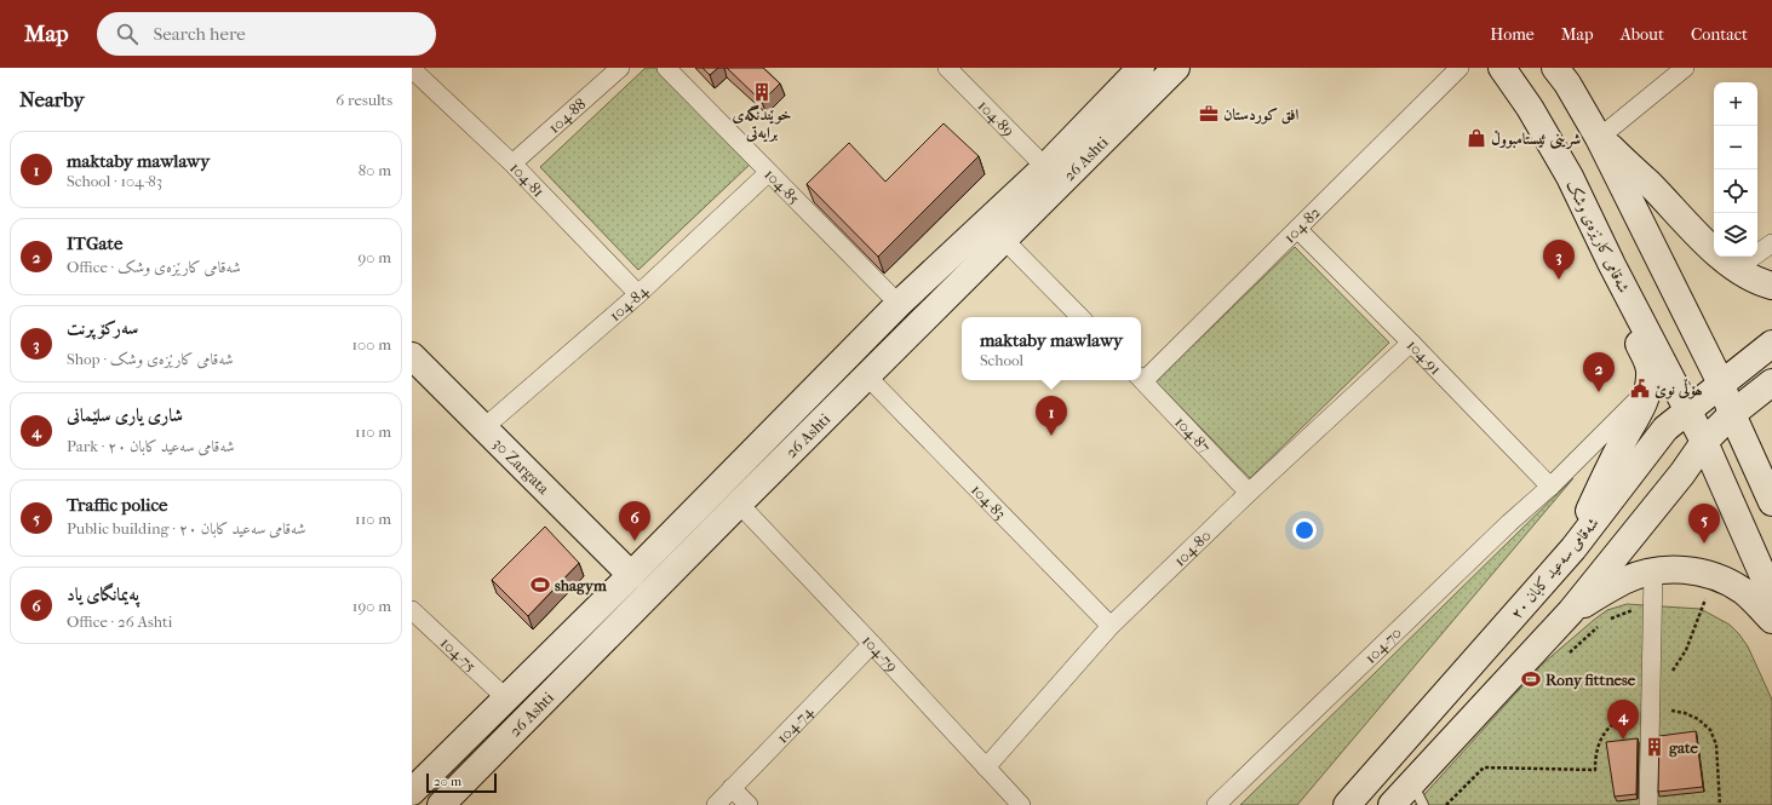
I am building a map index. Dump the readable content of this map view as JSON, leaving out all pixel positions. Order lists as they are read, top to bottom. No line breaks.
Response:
{"streets":{"main road":["26 Ashti","شەقامی کارێزەی وشک","30 Zargata","شەقامی سەعید کابان ٢٠"],"street":["104-88","104-89","104-81","104-85","104-82","104-84","104-91","104-87","104-83","104-80","104-70","104-75","104-79","104-74"]},"crossings":[["104-88","104-81"],["104-89","26 Ashti"],["26 Ashti","104-85"],["26 Ashti","30 Zargata"],["26 Ashti","104-83"],["26 Ashti","104-75"],["26 Ashti","104-79"],["104-81","104-84"],["104-85","104-84"],["104-82","104-91"],["شەقامی کارێزەی وشک","شەقامی سەعید کابان ٢٠"],["104-84","30 Zargata"],["104-91","104-80"],["104-91","104-70"],["104-87","104-80"],["104-83","104-80"],["104-80","104-79"],["104-79","104-74"]],"places":{"building":["خوێندنگەی برایەتی","gate"],"office":["افق كوردستان"],"shop":["شرینی ئیستامبووڵ"],"public building":["ھۆڵی نوێ"],"sports":["shagym","Rony fittnese"]},"scale_bar":"20 m","page":{"header":"Map","search":"Search here","nav":["Home","Map","About","Contact"],"heading":["Nearby","6 results"],"map_buttons":["+","−"],"list":[{"mark":"1","name":"maktaby mawlawy","note":"School · 104-83","value":"80 m"},{"mark":"2","name":"ITGate","note":"Office · شەقامی کارێزەی وشک","value":"90 m"},{"mark":"3","name":"سەرکۆ پرنت","note":"Shop · شەقامی کارێزەی وشک","value":"100 m"},{"mark":"4","name":"شاری یاری سلێمانی","note":"Park · شەقامی سەعید کابان ٢٠","value":"110 m"},{"mark":"5","name":"Traffic police","note":"Public building · شەقامی سەعید کابان ٢٠","value":"110 m"},{"mark":"6","name":"پەیمانگای یاد","note":"Office · 26 Ashti","value":"190 m"}],"pins":["3","2","1","6","5","4"],"popup":["maktaby mawlawy","School"],"scale":"20 m"}}
